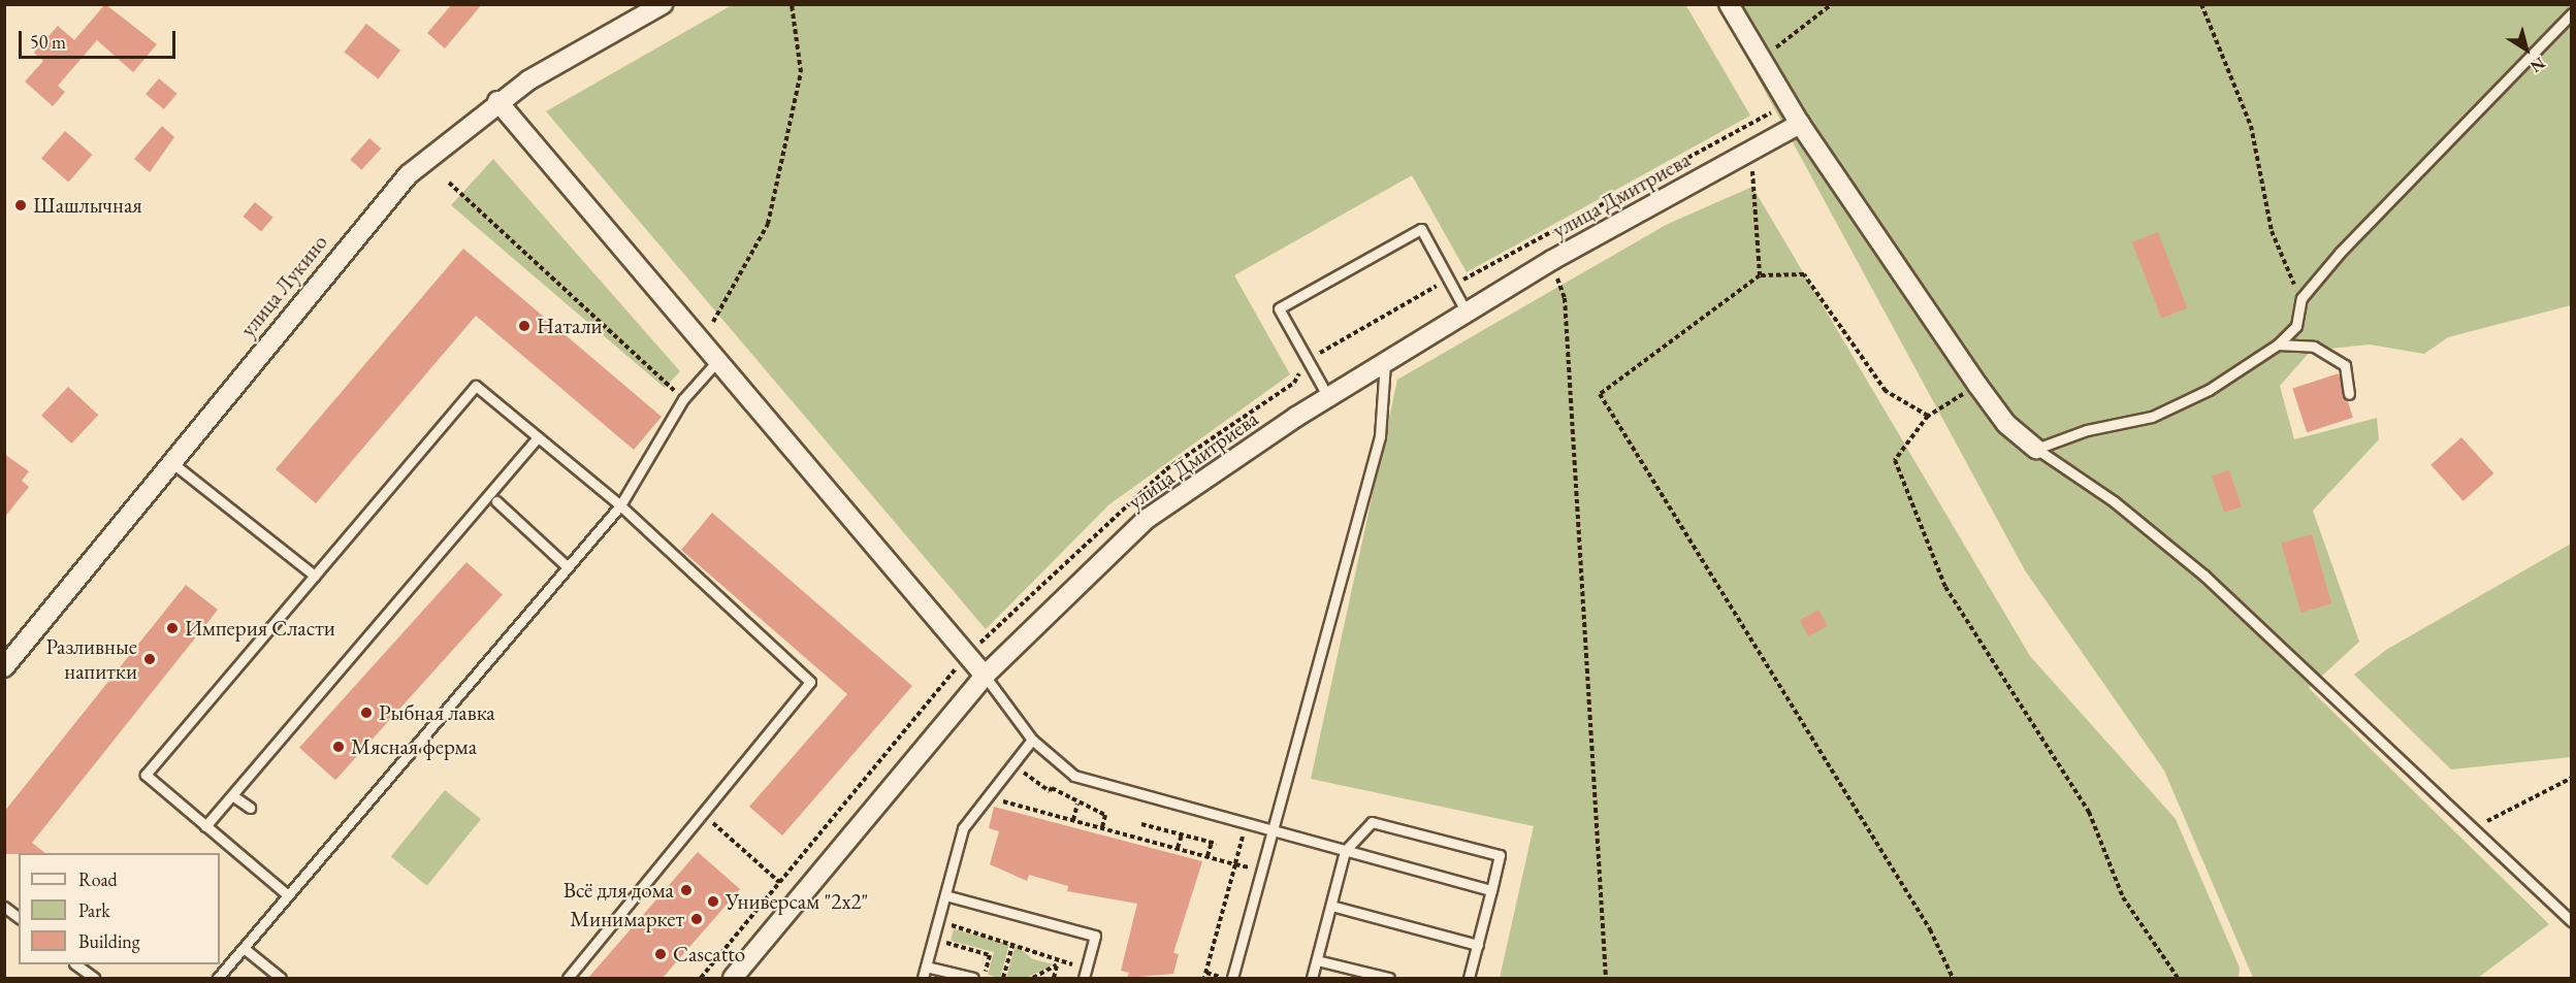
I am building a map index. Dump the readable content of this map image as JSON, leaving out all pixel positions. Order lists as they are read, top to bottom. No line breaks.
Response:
{"streets":{"street":["улица Дмитриева","улица Лукино"]},"places":["Шашлычная","Натали","Империя Сласти","Разливные напитки","Рыбная лавка","Мясная ферма","Всё для дома","Универсам \"2x2\"","Минимаркет","Cascatto"],"legend":["Road","Park","Building"],"scale_bar":"50 m","north":"bottom right"}
